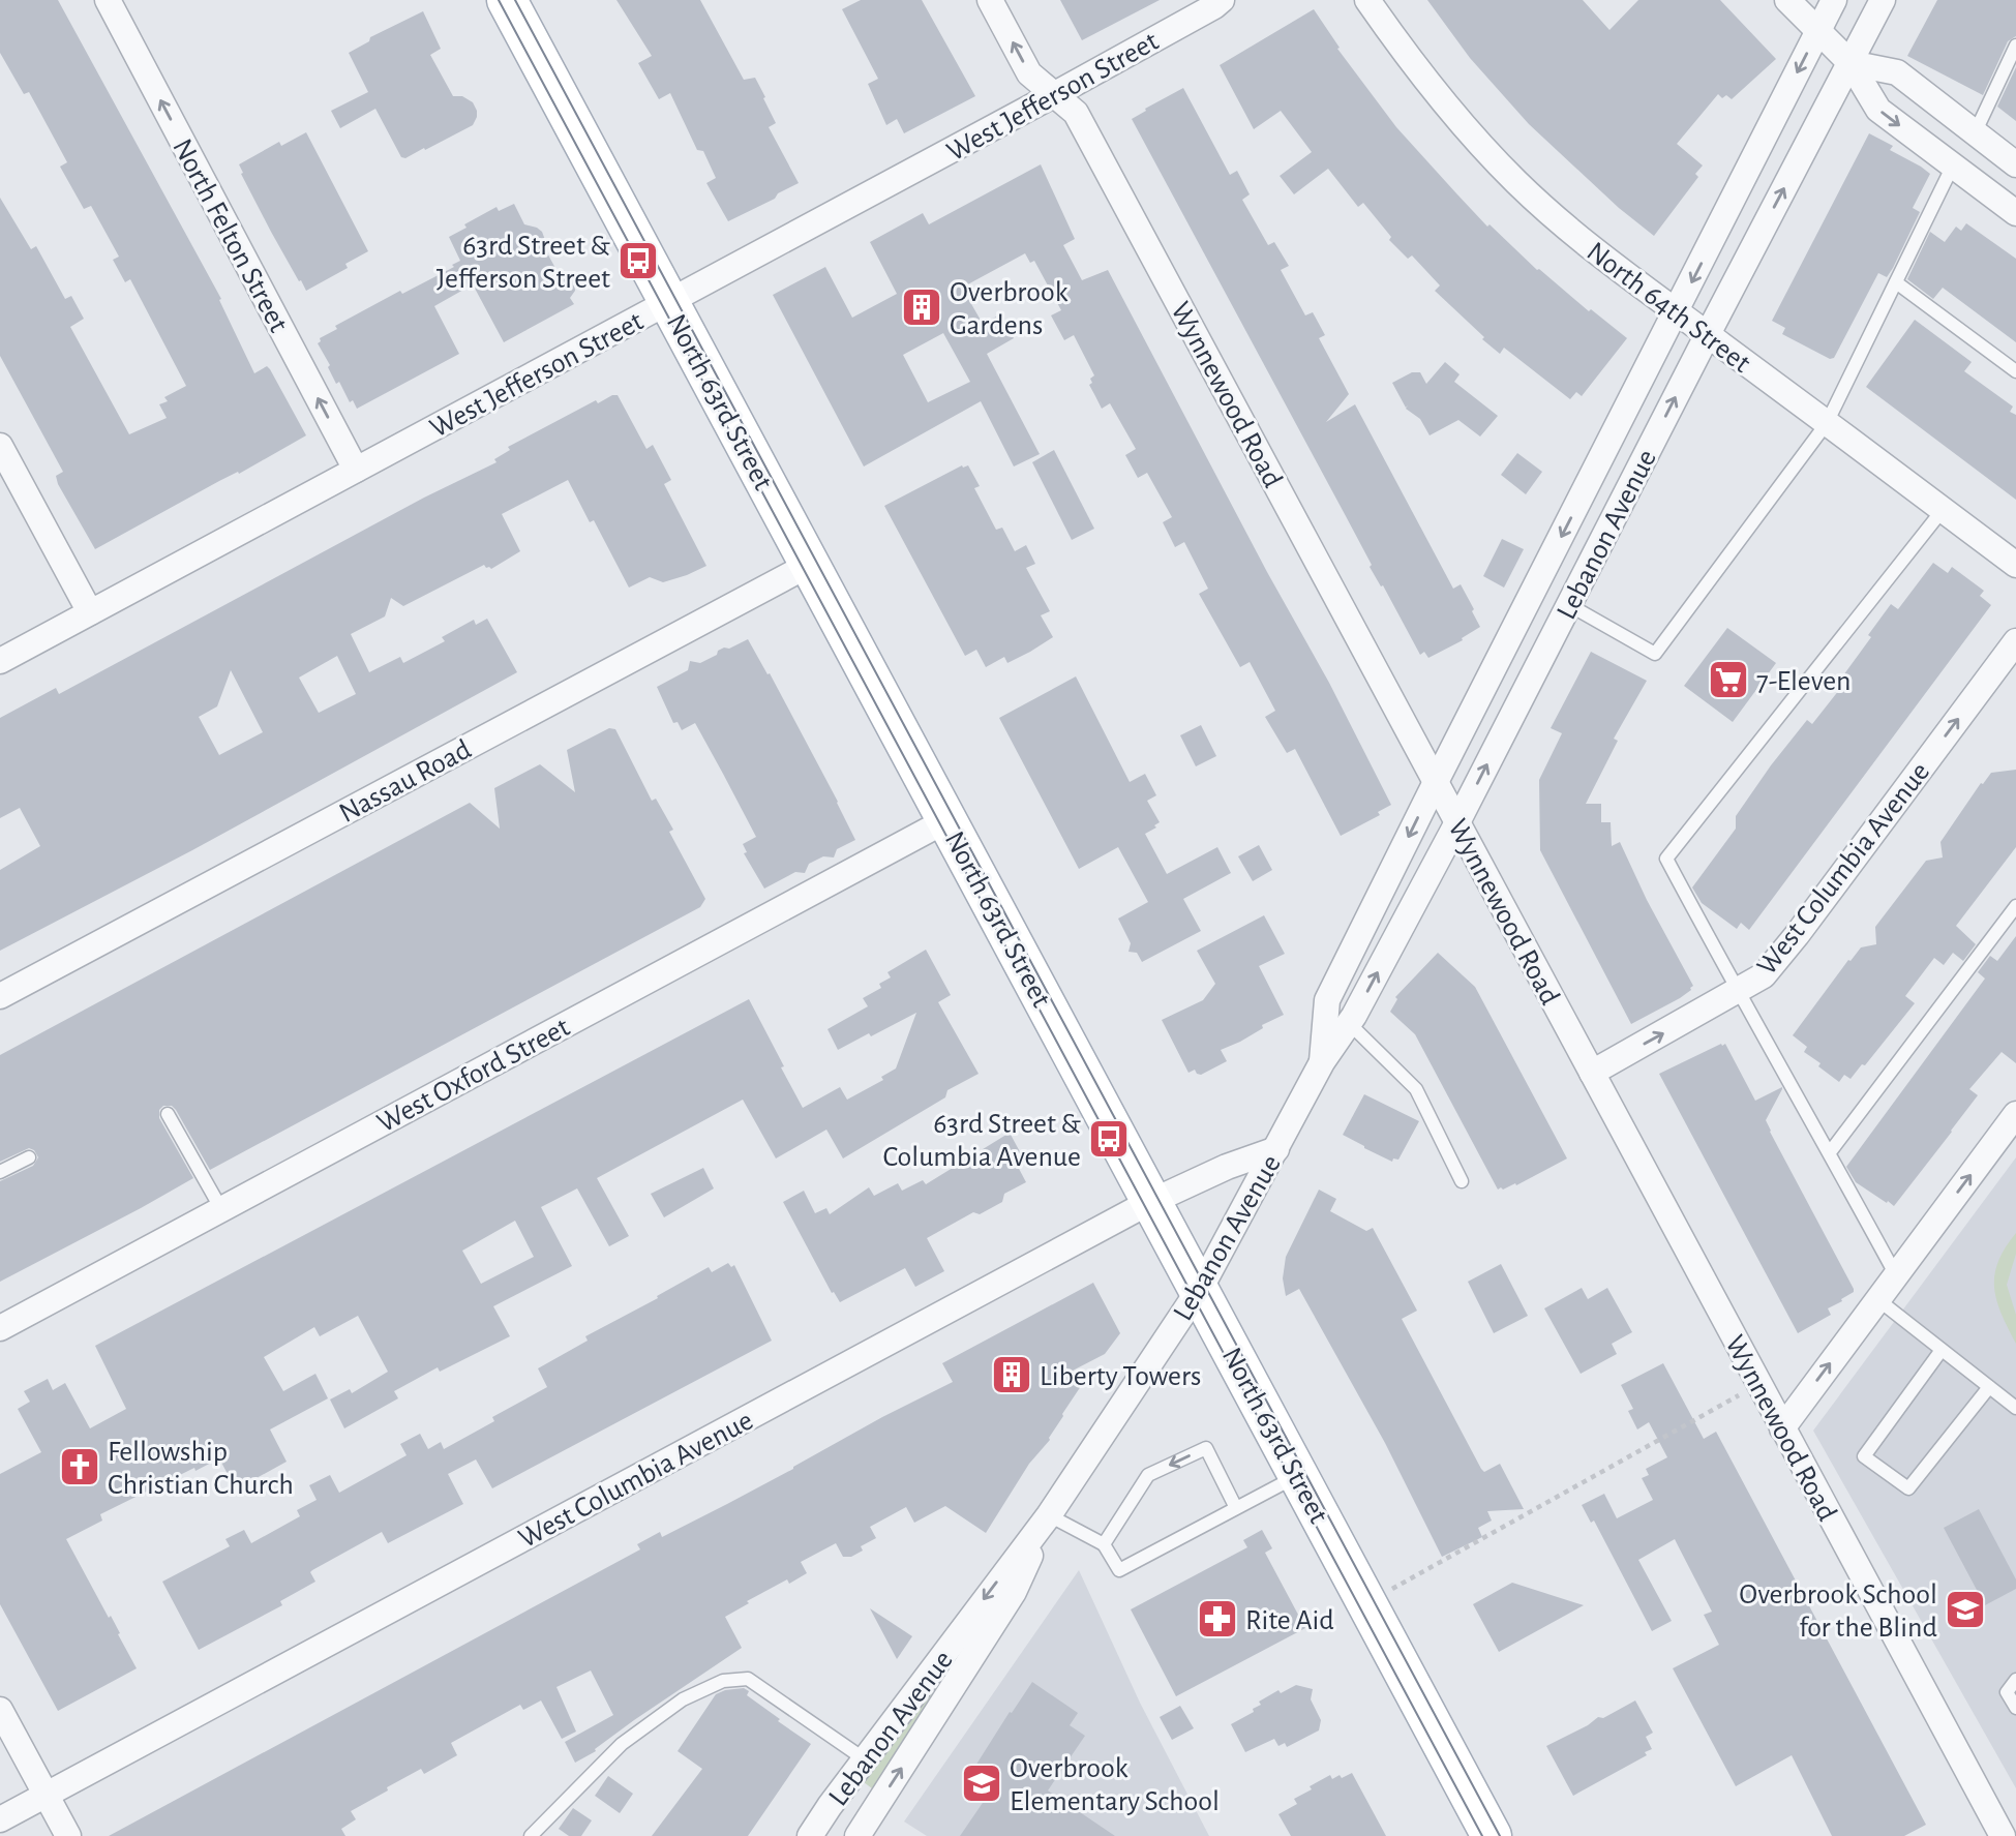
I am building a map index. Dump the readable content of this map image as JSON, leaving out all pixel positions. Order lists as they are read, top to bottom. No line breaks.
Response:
{"streets":{"main road":["North 63rd Street"],"street":["West Jefferson Street","North Felton Street","North 64th Street","Wynnewood Road","Lebanon Avenue","Nassau Road","West Columbia Avenue","West Oxford Street"]},"crossings":[["West Jefferson Street","North Felton Street"],["West Jefferson Street","Wynnewood Road"],["West Jefferson Street","North 63rd Street"],["North 64th Street","Lebanon Avenue"],["Wynnewood Road","Lebanon Avenue"],["Wynnewood Road","West Columbia Avenue"],["North 63rd Street","Lebanon Avenue"],["North 63rd Street","Nassau Road"],["North 63rd Street","West Columbia Avenue"],["North 63rd Street","West Oxford Street"],["Lebanon Avenue","West Columbia Avenue"]],"one_way":["North Felton Street"],"places":{"bus stop":["63rd Street & Jefferson Street","63rd Street & Columbia Avenue"],"building":["Overbrook Gardens","Liberty Towers"],"supermarket":["7-Eleven"],"church":["Fellowship Christian Church"],"school or university":["Overbrook School for the Blind","Overbrook Elementary School"],"pharmacy":["Rite Aid"]}}
